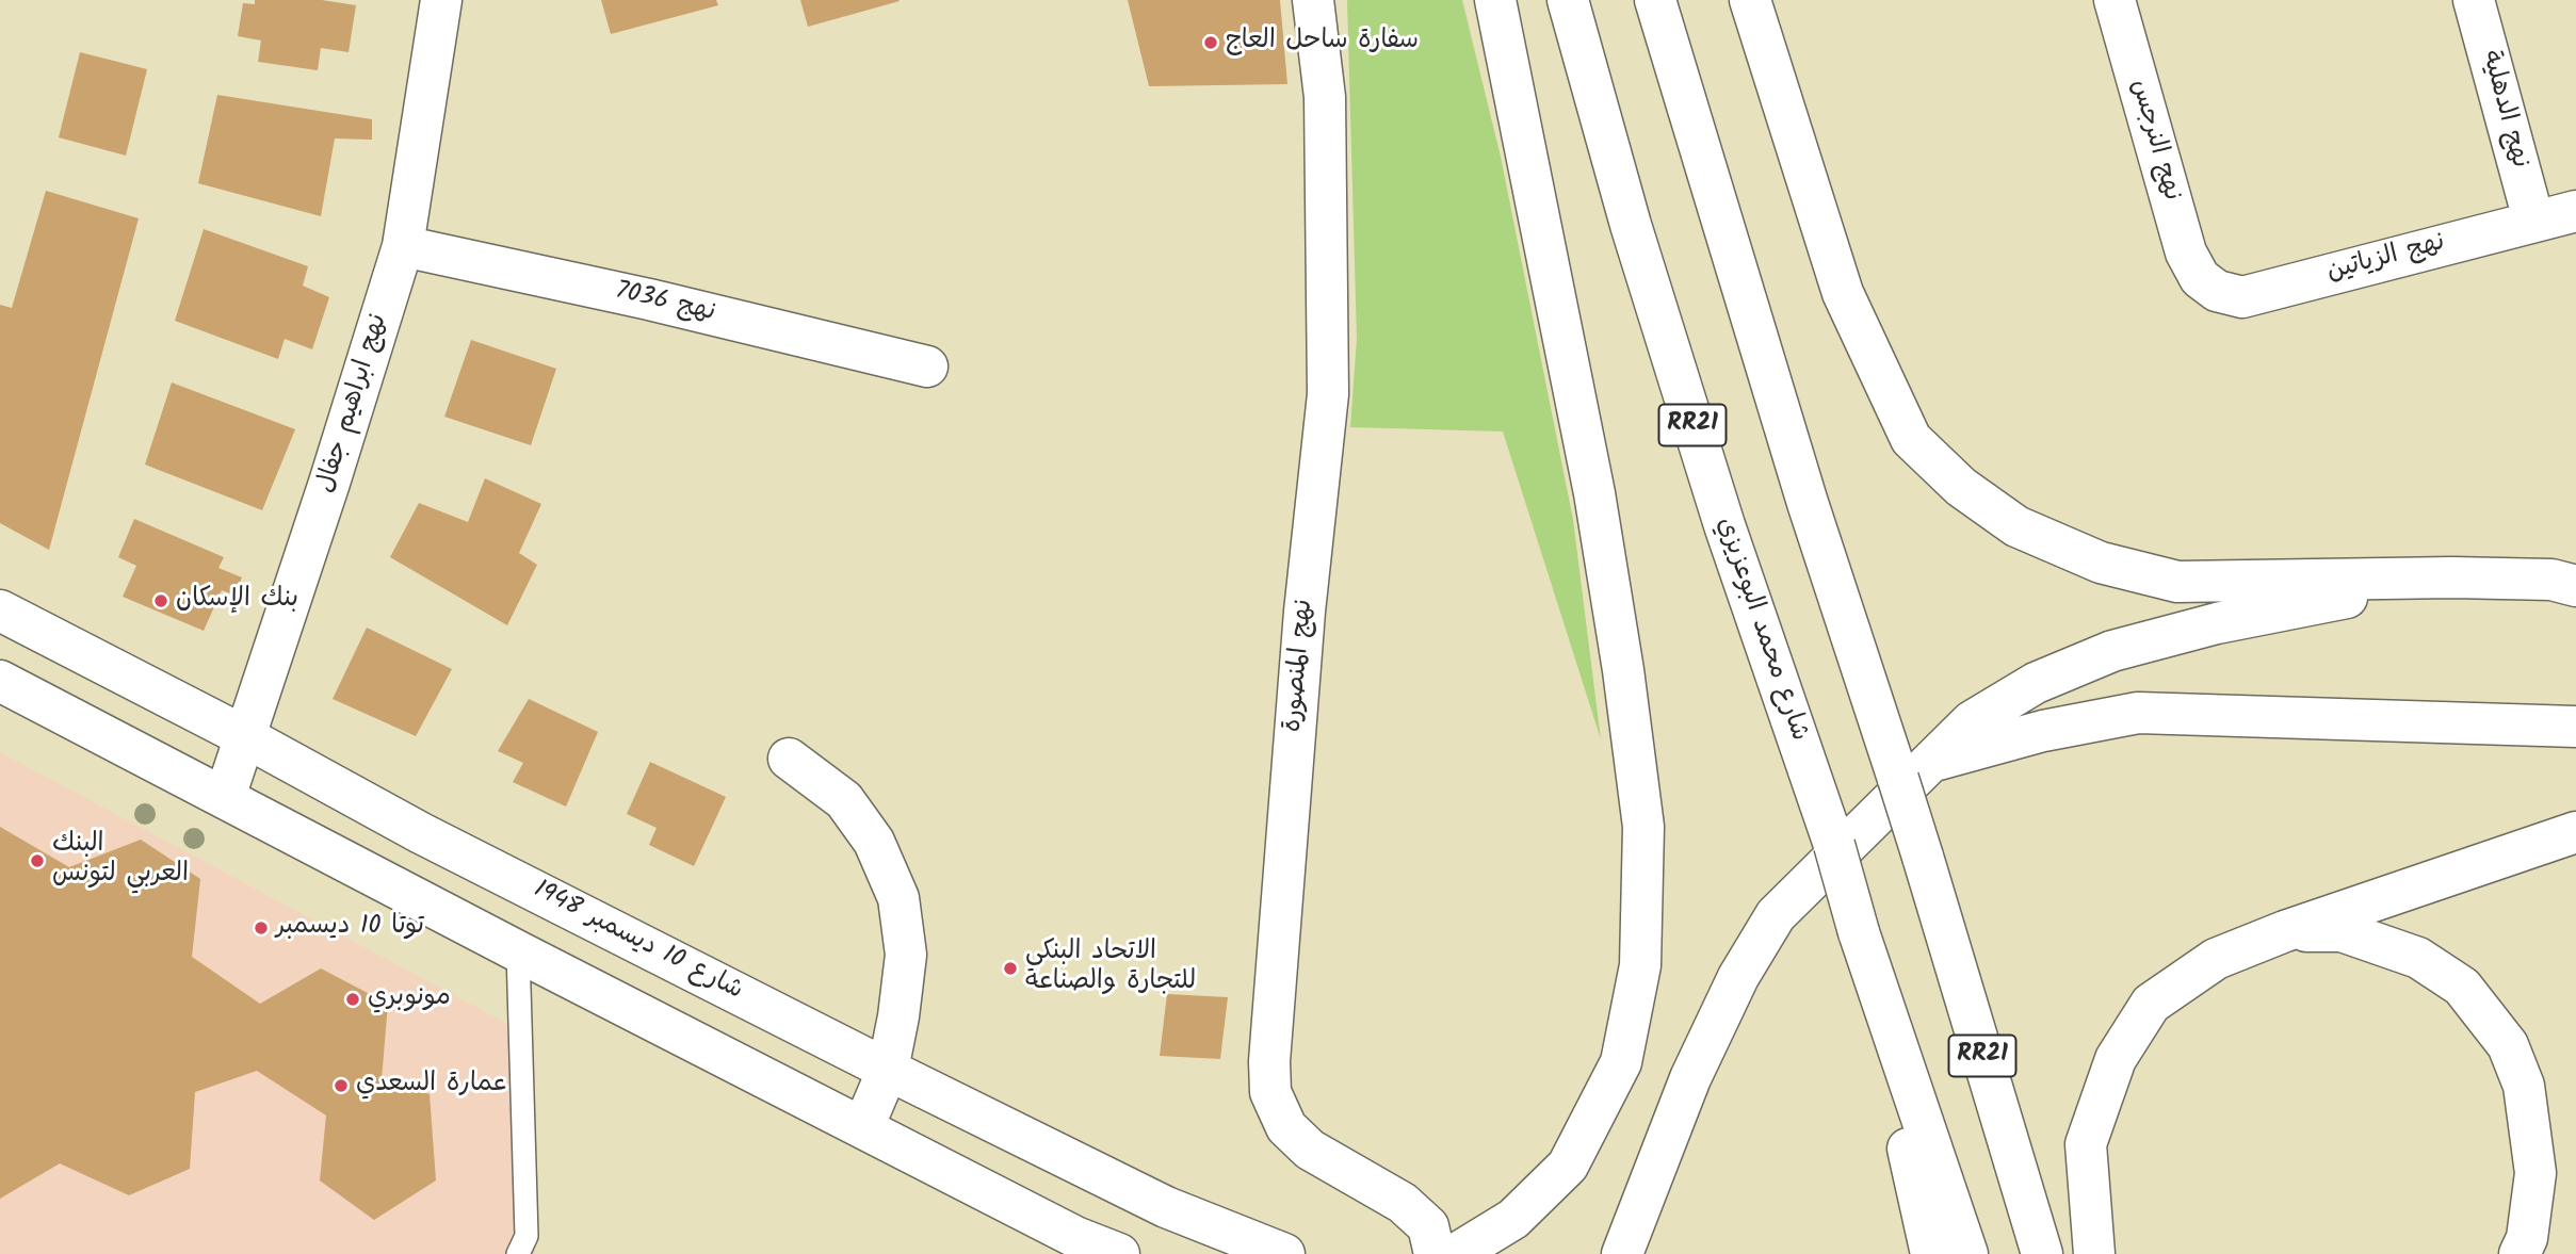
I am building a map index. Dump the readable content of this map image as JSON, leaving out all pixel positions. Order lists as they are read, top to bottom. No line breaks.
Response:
{"streets":{"main road":["نهج الدهلية","نهج النرجس","نهج الزياتين","نهج 7036","نهج ابراهيم جفال","RR21","شارع محمد البوعزيزي","نهج المنصورة","شارع 10 ديسمبر 1948"]},"crossings":[["نهج الدهلية","نهج الزياتين"],["نهج النرجس","نهج الزياتين"],["نهج 7036","نهج ابراهيم جفال"],["نهج ابراهيم جفال","شارع 10 ديسمبر 1948"]],"places":["سفارة ساحل العاج","بنك الإسكان","البنك العربي لتونس","توتا 10 ديسمبر","الاتحاد البنكي للتجارة والصناعة","مونوبري","عمارة السعدي"]}
